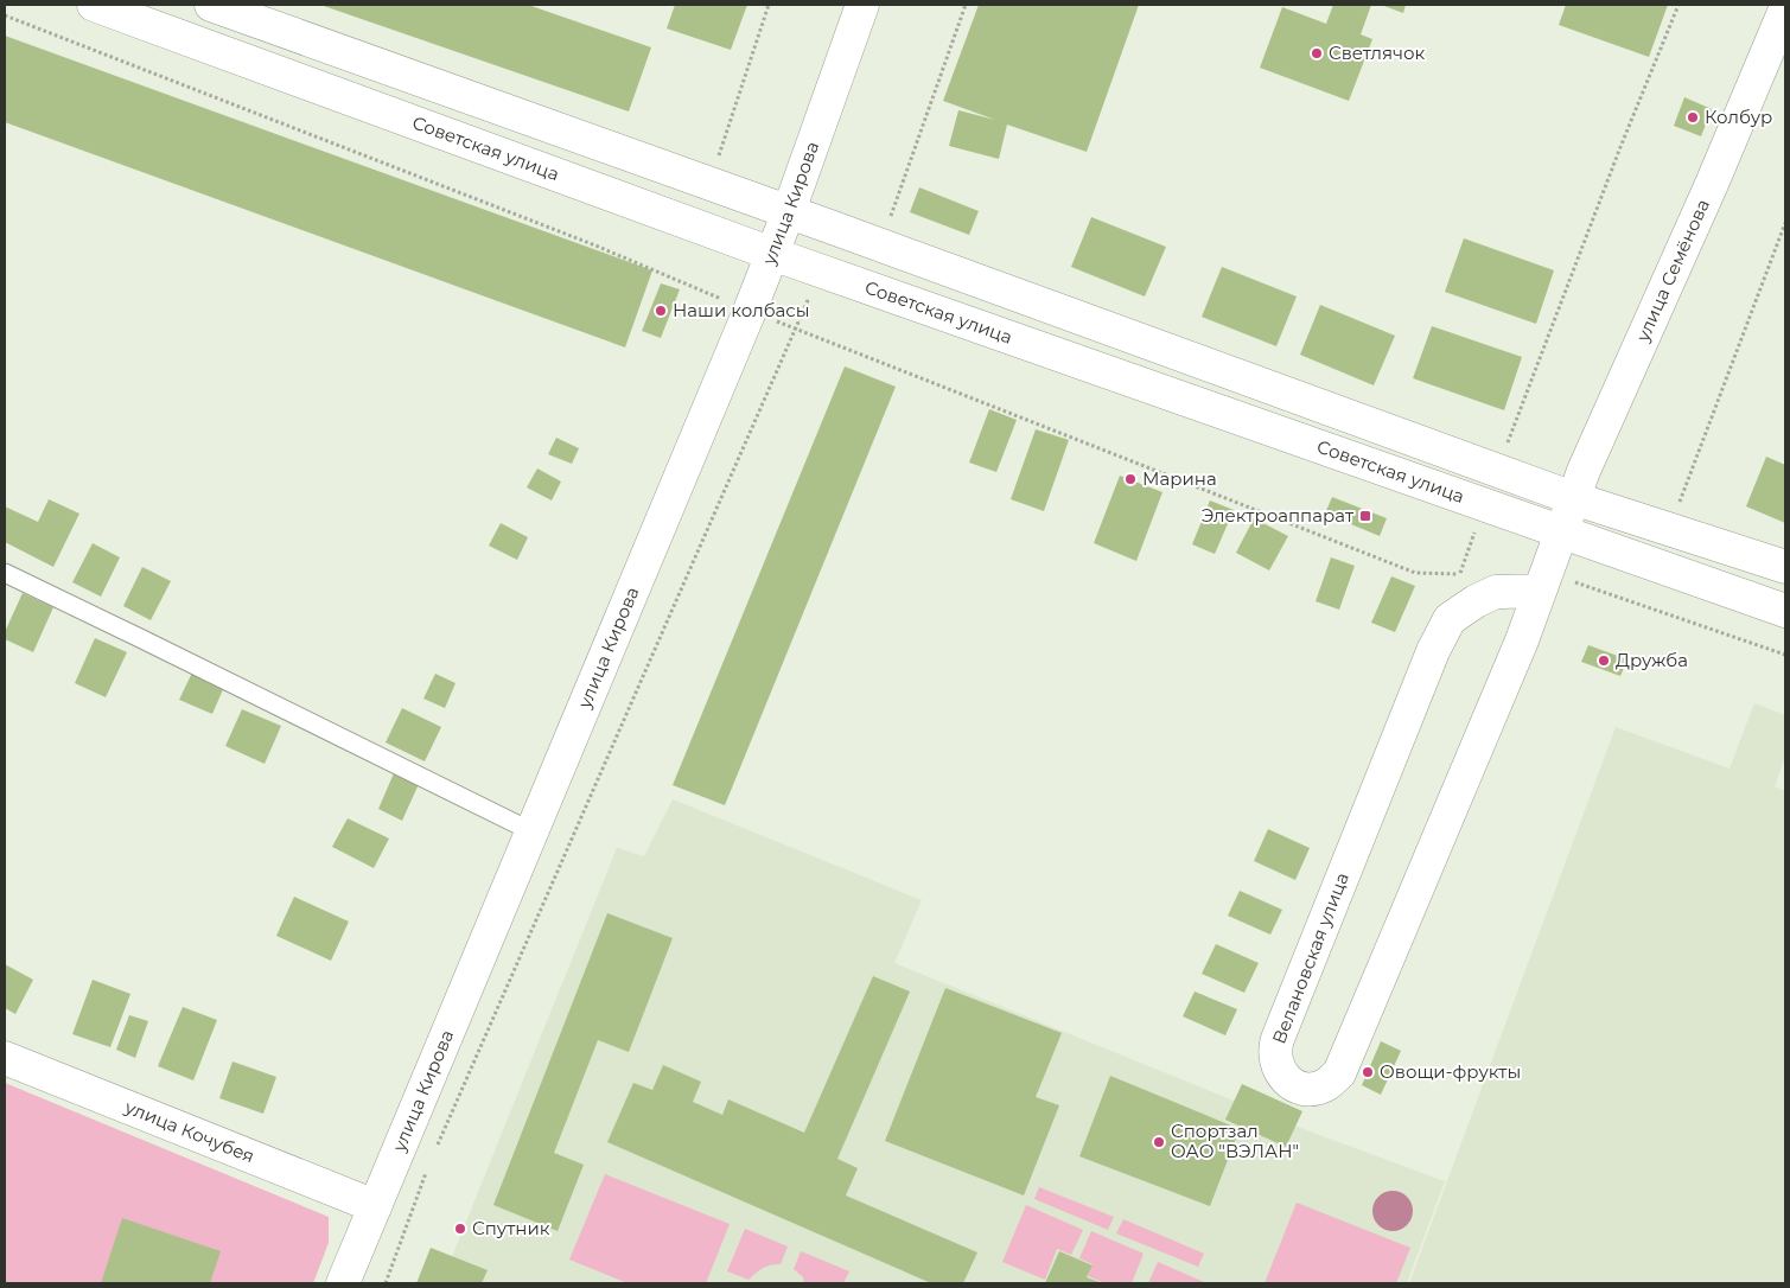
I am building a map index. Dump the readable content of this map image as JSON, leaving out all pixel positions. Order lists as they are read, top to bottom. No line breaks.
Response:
{"streets":{"street":["Советская улица","улица Кирова","улица Семёнова","Велановская улица","улица Кочубея"]},"crossings":[["Советская улица","улица Кирова"],["Советская улица","улица Семёнова"],["Советская улица","Велановская улица"],["улица Кирова","улица Кочубея"],["улица Семёнова","Велановская улица"]],"places":{"other":["Светлячок","Колбур","Наши колбасы","Марина","Дружба","Овощи-фрукты","Спортзал ОАО \"ВЭЛАН\"","Спутник"],"transit":["Электроаппарат"]}}
